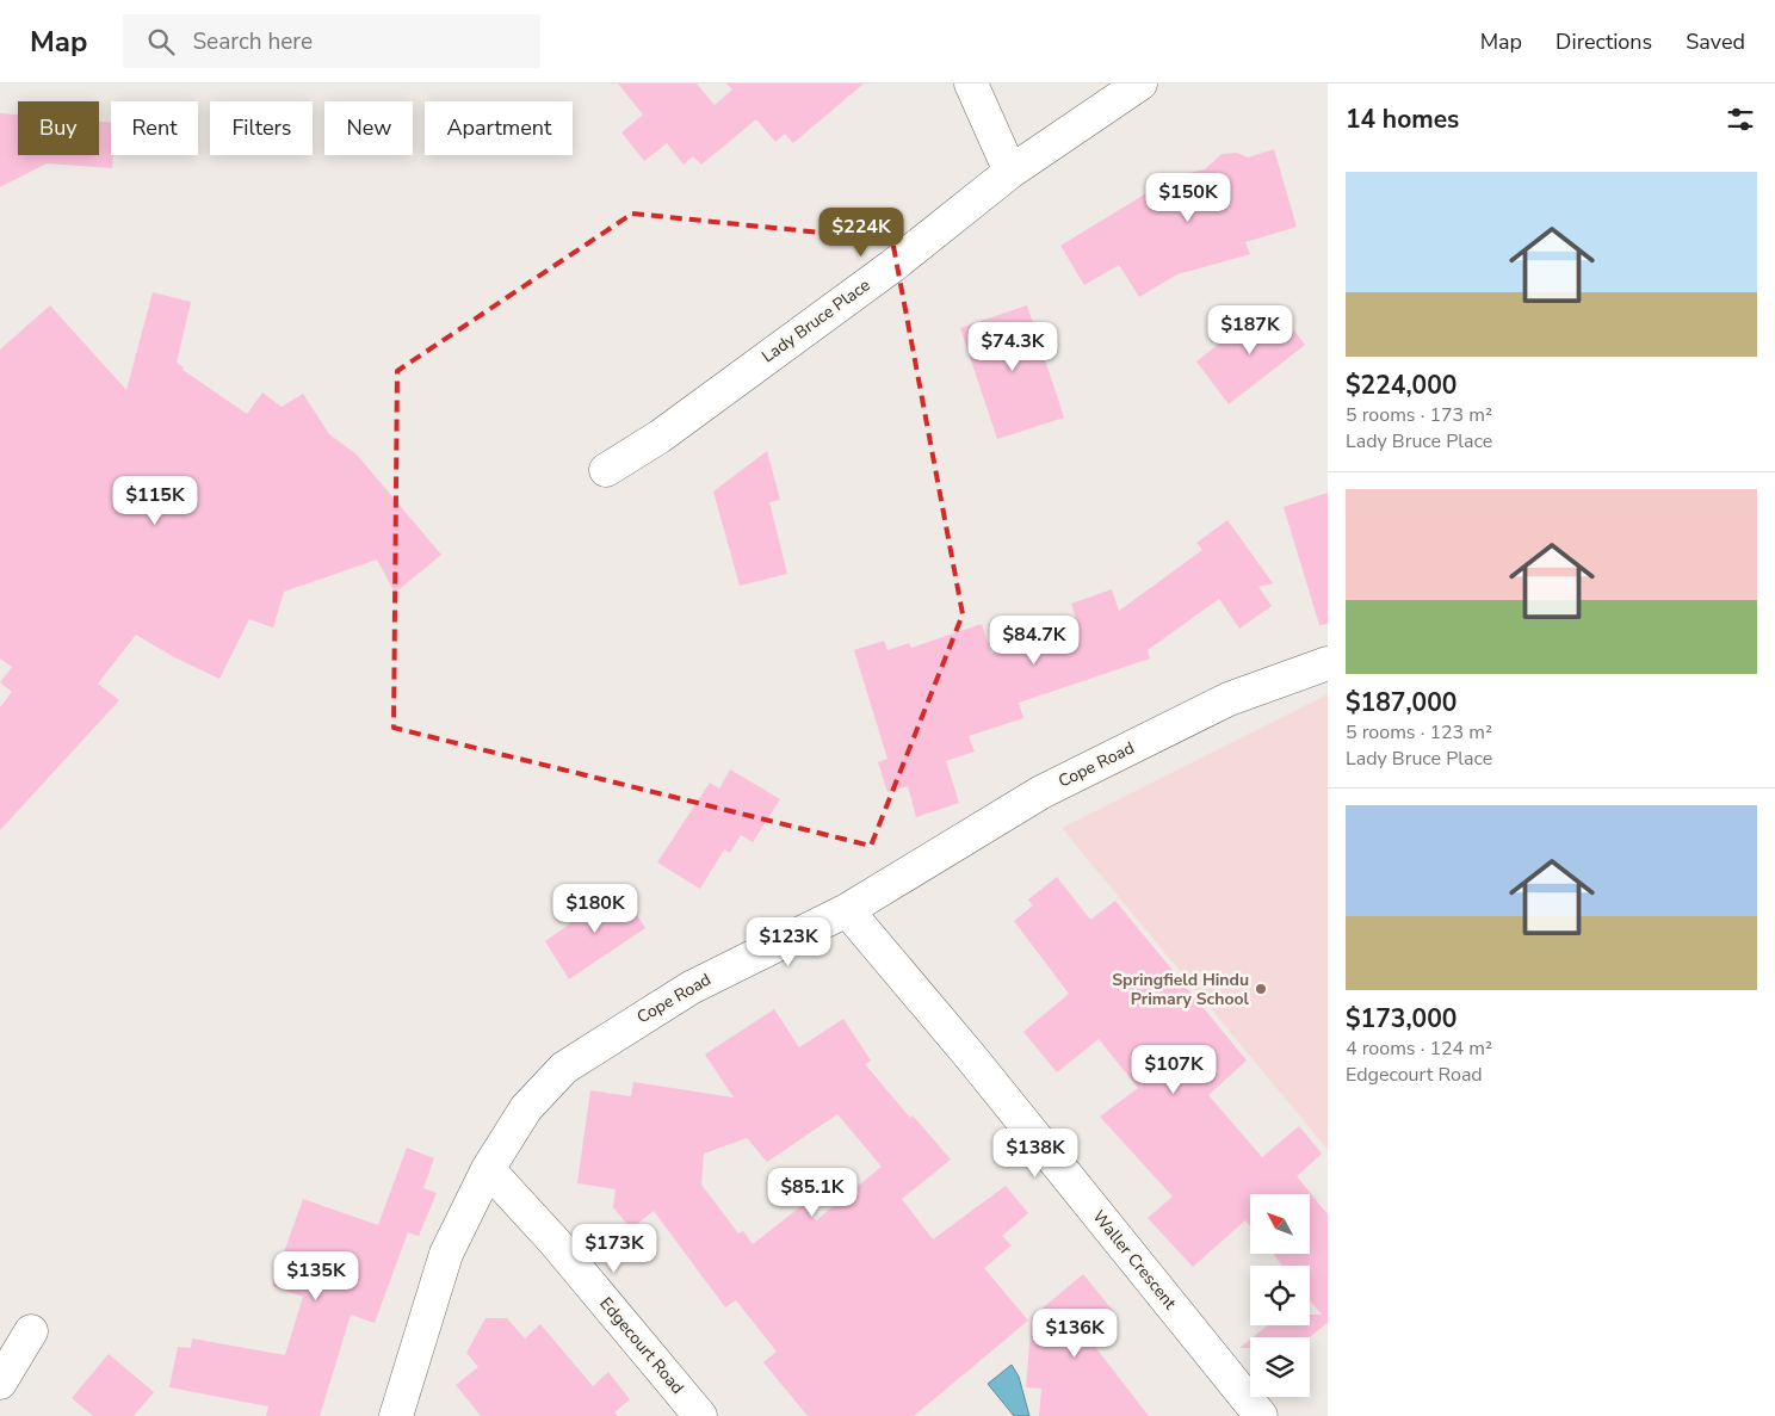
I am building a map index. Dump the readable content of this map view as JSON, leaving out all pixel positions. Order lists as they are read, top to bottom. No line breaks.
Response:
{"streets":{"street":["Lady Bruce Place","Cope Road","Waller Crescent","Edgecourt Road"]},"crossings":[["Cope Road","Waller Crescent"],["Cope Road","Edgecourt Road"]],"places":["Springfield Hindu Primary School"],"north":"top left","page":{"header":"Map","search":"Search here","nav":["Map","Directions","Saved"],"heading":"14 homes","chip":["Buy","Rent","Filters","New","Apartment"],"list":[{"name":"$224,000","note":"5 rooms · 173 m² · Lady Bruce Place"},{"name":"$187,000","note":"5 rooms · 123 m² · Lady Bruce Place"},{"name":"$173,000","note":"4 rooms · 124 m² · Edgecourt Road"}],"price":["$150K","$224K","$187K","$74.3K","$115K","$84.7K","$180K","$123K","$107K","$138K","$85.1K","$173K","$135K","$136K"]}}
